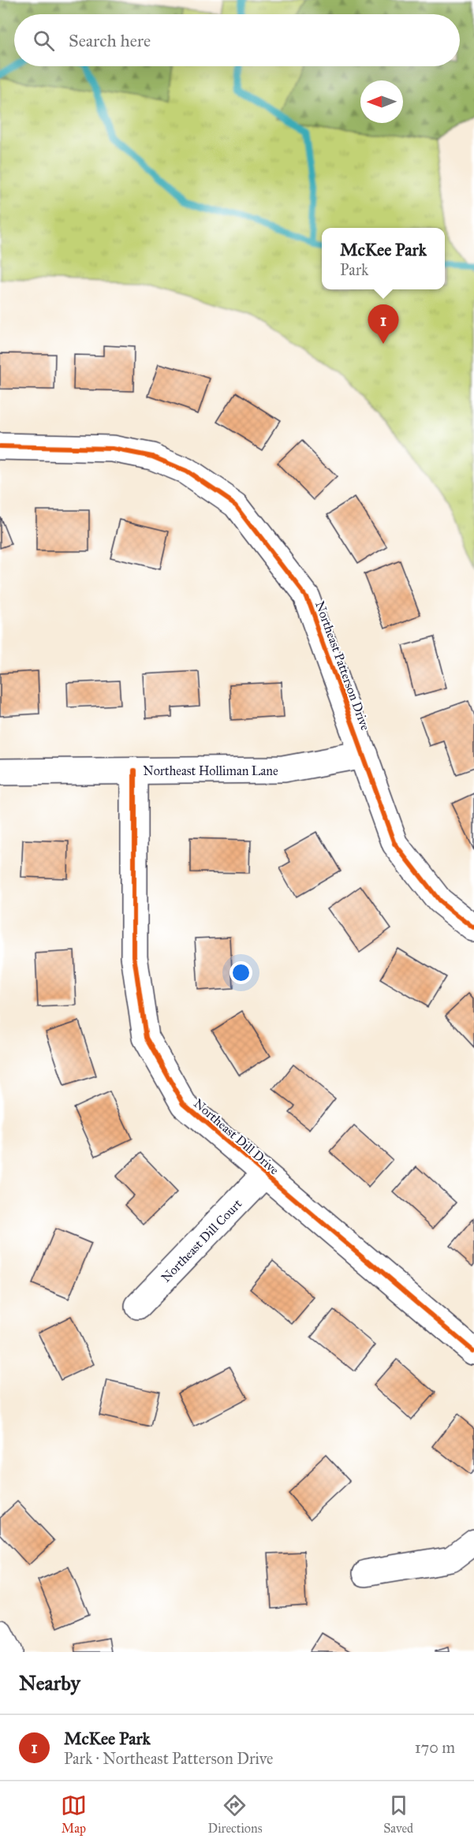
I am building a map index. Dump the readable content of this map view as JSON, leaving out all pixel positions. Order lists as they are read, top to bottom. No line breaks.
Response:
{"streets":{"street":["Northeast Patterson Drive","Northeast Holliman Lane","Northeast Dill Drive","Northeast Dill Court"]},"crossings":[["Northeast Patterson Drive","Northeast Holliman Lane"],["Northeast Holliman Lane","Northeast Dill Drive"],["Northeast Dill Drive","Northeast Dill Court"]],"north":"left","page":{"search":"Search here","popup":["McKee Park","Park"],"pins":"1","heading":"Nearby","list":[{"mark":"1","name":"McKee Park","note":"Park · Northeast Patterson Drive","value":"170 m"}],"nav":["Map","Directions","Saved"]}}
